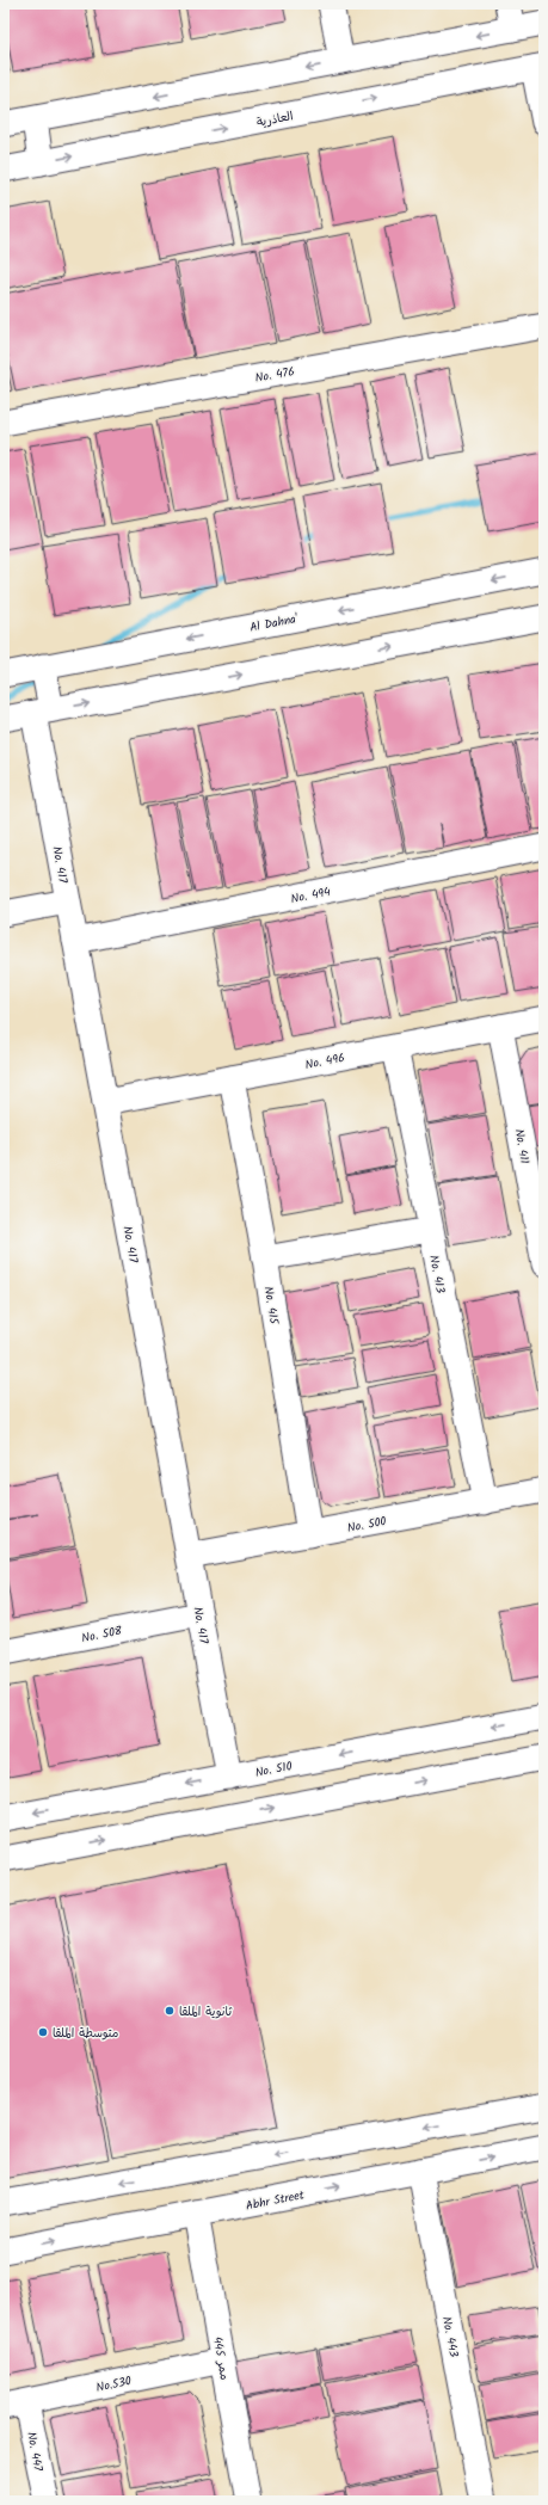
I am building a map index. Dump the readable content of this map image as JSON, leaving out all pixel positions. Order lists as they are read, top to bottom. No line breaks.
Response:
{"streets":{"street":["العاذرية","No. 476","Al Dahna'","No. 417","No. 494","No. 496","No. 411","No. 413","No. 415","No. 500","No. 508","No. 510","Abhr Street","No. 443","ممر 445","No.530","No. 447"]},"crossings":[["Al Dahna'","No. 417"],["No. 417","No. 494"],["No. 417","No. 496"],["No. 417","No. 500"],["No. 417","No. 508"],["No. 417","No. 510"],["No. 496","No. 411"],["No. 496","No. 413"],["No. 496","No. 415"],["No. 413","No. 500"],["No. 415","No. 500"],["Abhr Street","No. 443"],["Abhr Street","ممر 445"],["ممر 445","No.530"],["No.530","No. 447"]],"places":["ثانوية الملقا","متوسطة الملقا"]}
